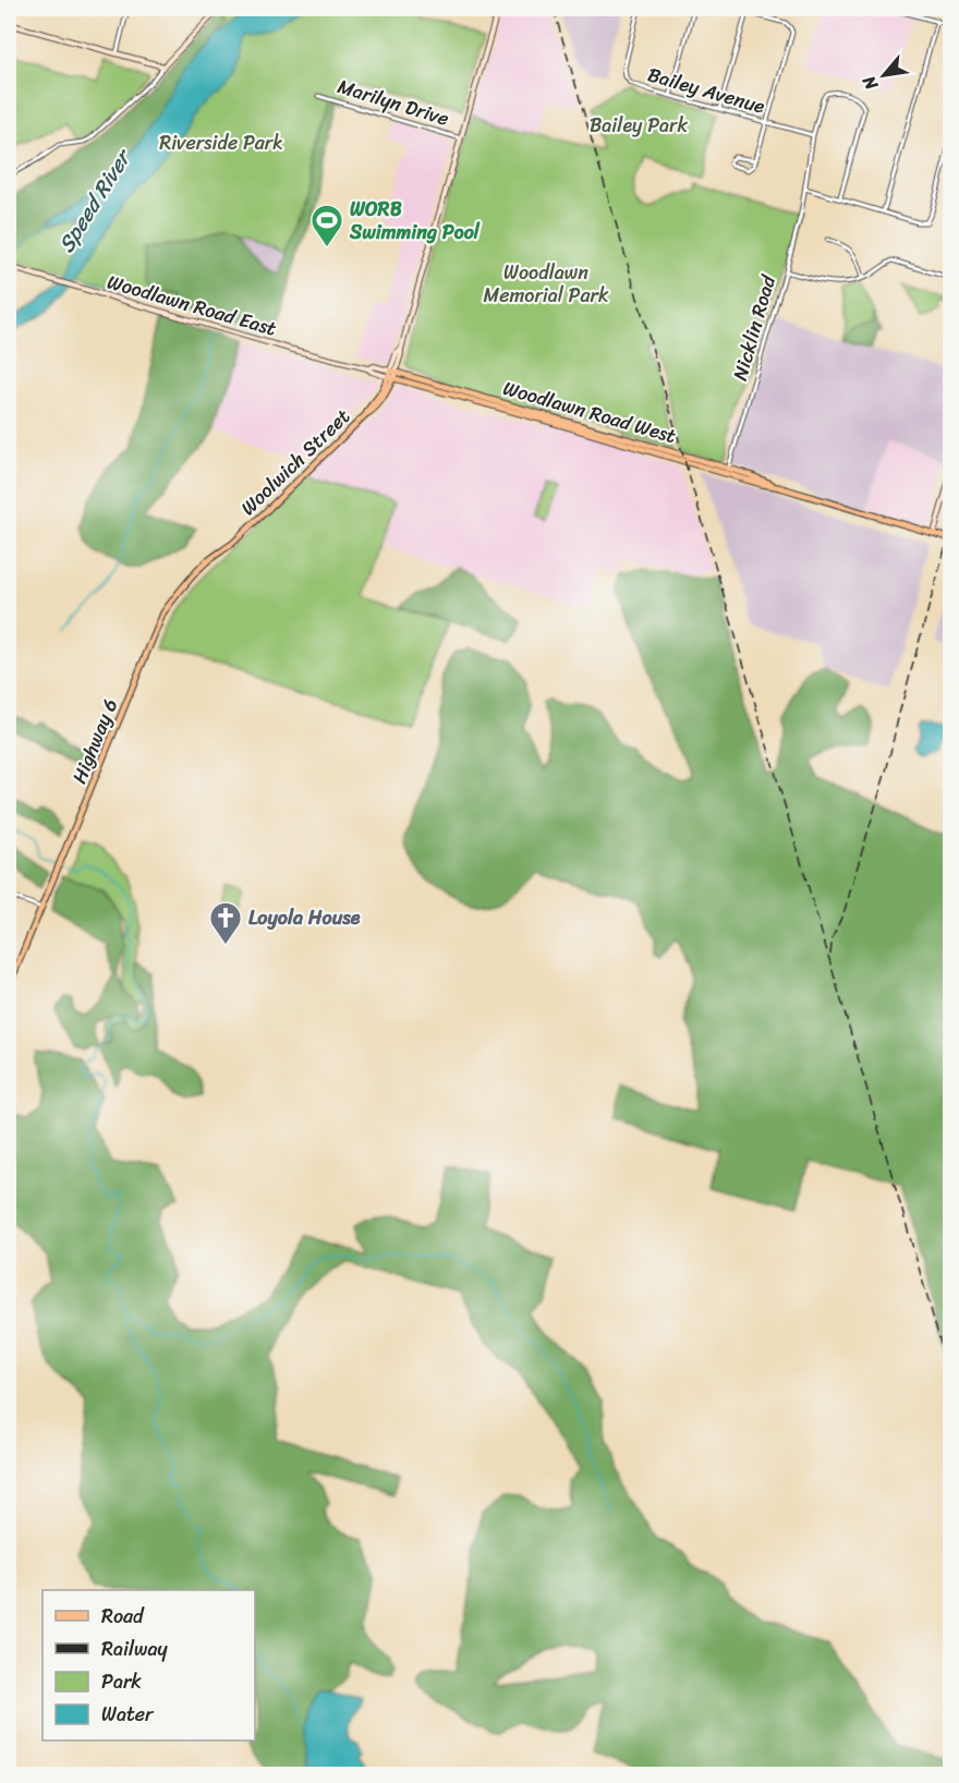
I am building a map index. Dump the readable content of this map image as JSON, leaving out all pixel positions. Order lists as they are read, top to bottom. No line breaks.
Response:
{"streets":{"main road":["Woodlawn Road East","Woodlawn Road West","Woolwich Street","Highway 6"],"street":["Bailey Avenue","Marilyn Drive","Nicklin Road"]},"crossings":[["Bailey Avenue","Nicklin Road"],["Marilyn Drive","Woolwich Street"],["Woodlawn Road East","Woodlawn Road West"],["Woodlawn Road East","Woolwich Street"],["Nicklin Road","Woodlawn Road West"],["Woodlawn Road West","Woolwich Street"],["Woolwich Street","Highway 6"]],"water":["Speed River"],"parks":["Bailey Park","Riverside Park","Woodlawn Memorial Park"],"places":{"sports":["WORB Swimming Pool"],"church":["Loyola House"]},"legend":["Road","Railway","Park","Water"],"north":"bottom left"}
